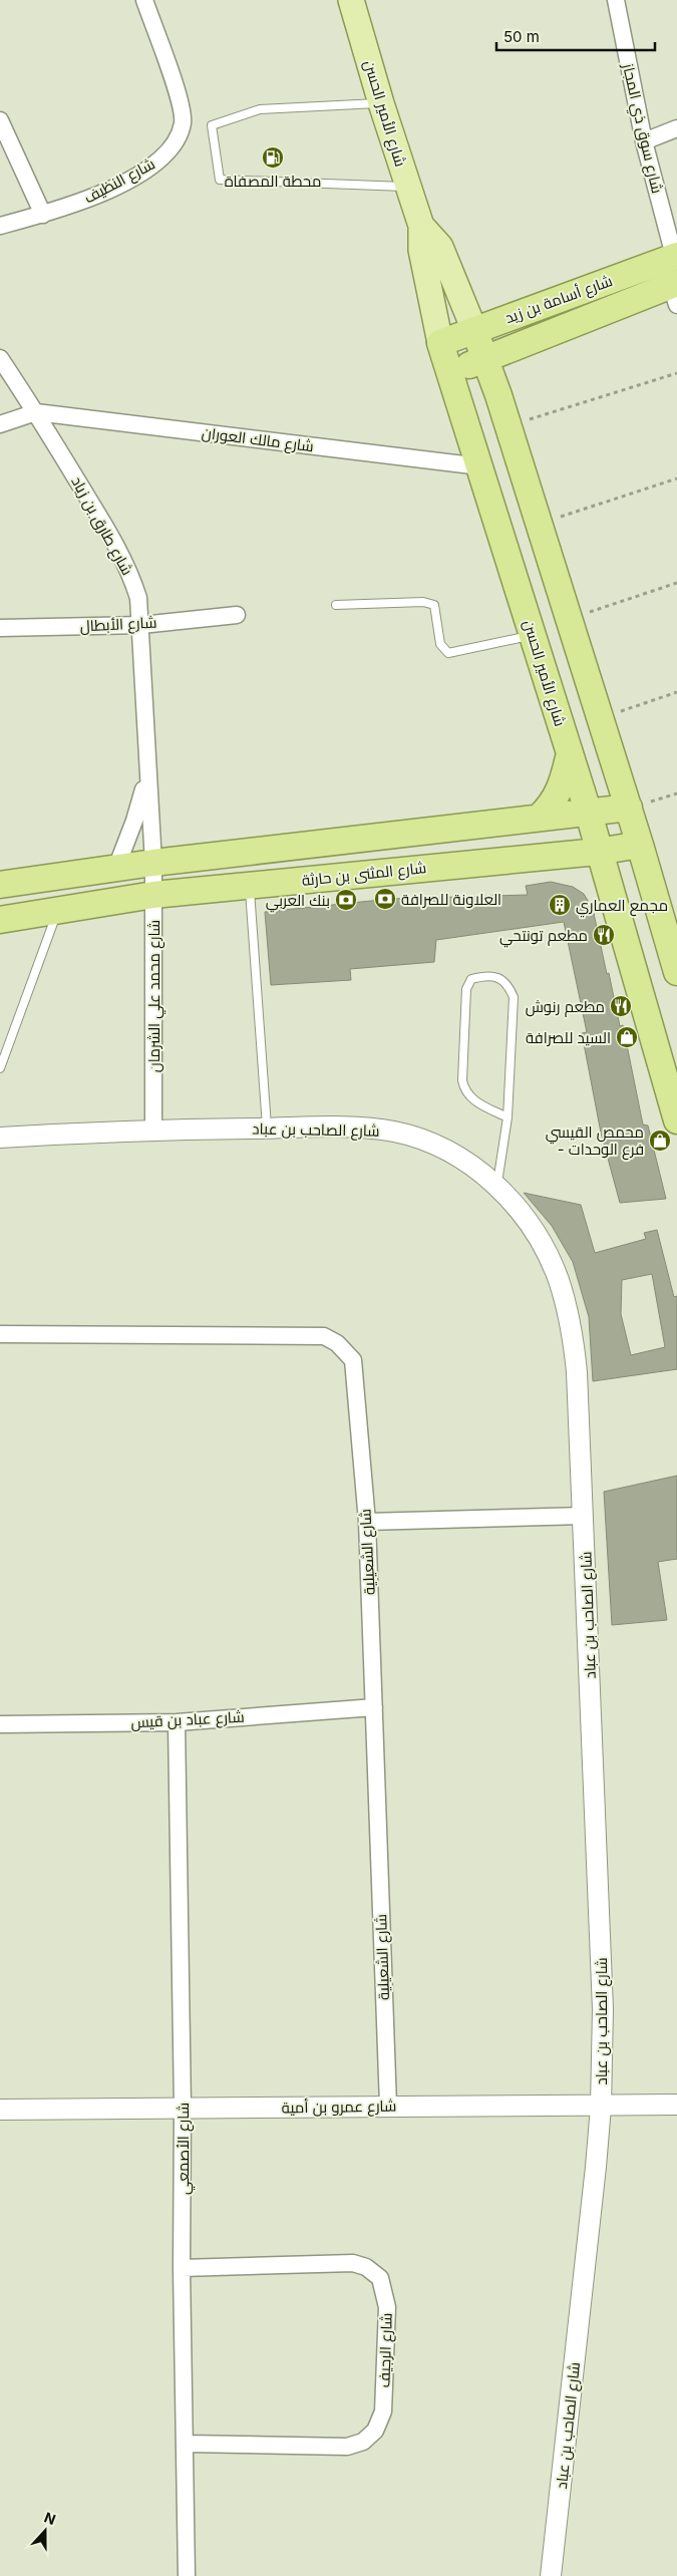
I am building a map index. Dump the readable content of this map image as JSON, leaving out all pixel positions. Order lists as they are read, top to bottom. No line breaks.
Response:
{"streets":{"highway":["شارع الأمير الحسن","شارع أسامة بن زيد","شارع المثنى بن حارثة"],"street":["شارع سوق ذي المجاز","شارع النظيف","شارع مالك العوران","شارع طارق بن زياد","شارع الأبطال","شارع محمد علي الشرمان","شارع الصاحب بن عباد","شارع الشعيلية","شارع عباد بن قيس","شارع عمرو بن أمية","شارع الأصمعي","شارع الرجيف"]},"crossings":[["شارع الأمير الحسن","شارع أسامة بن زيد"],["شارع الأمير الحسن","شارع مالك العوران"],["شارع الأمير الحسن","شارع المثنى بن حارثة"],["شارع سوق ذي المجاز","شارع أسامة بن زيد"],["شارع مالك العوران","شارع طارق بن زياد"],["شارع طارق بن زياد","شارع الأبطال"],["شارع طارق بن زياد","شارع محمد علي الشرمان"],["شارع المثنى بن حارثة","شارع محمد علي الشرمان"],["شارع محمد علي الشرمان","شارع الصاحب بن عباد"],["شارع الصاحب بن عباد","شارع عمرو بن أمية"],["شارع الشعيلية","شارع عباد بن قيس"],["شارع الشعيلية","شارع عمرو بن أمية"],["شارع عباد بن قيس","شارع الأصمعي"],["شارع عمرو بن أمية","شارع الأصمعي"],["شارع الأصمعي","شارع الرجيف"]],"places":{"fuel station":["محطة المصفاة"],"bank":["العلاونة للصرافة","بنك العربي"],"building":["مجمع العماري"],"restaurant":["مطعم تونتحي","مطعم رنوش"],"shop":["السيد للصرافة","محمص القيسي - فرع الوحدات"]},"scale_bar":"50 m","north":"top"}
